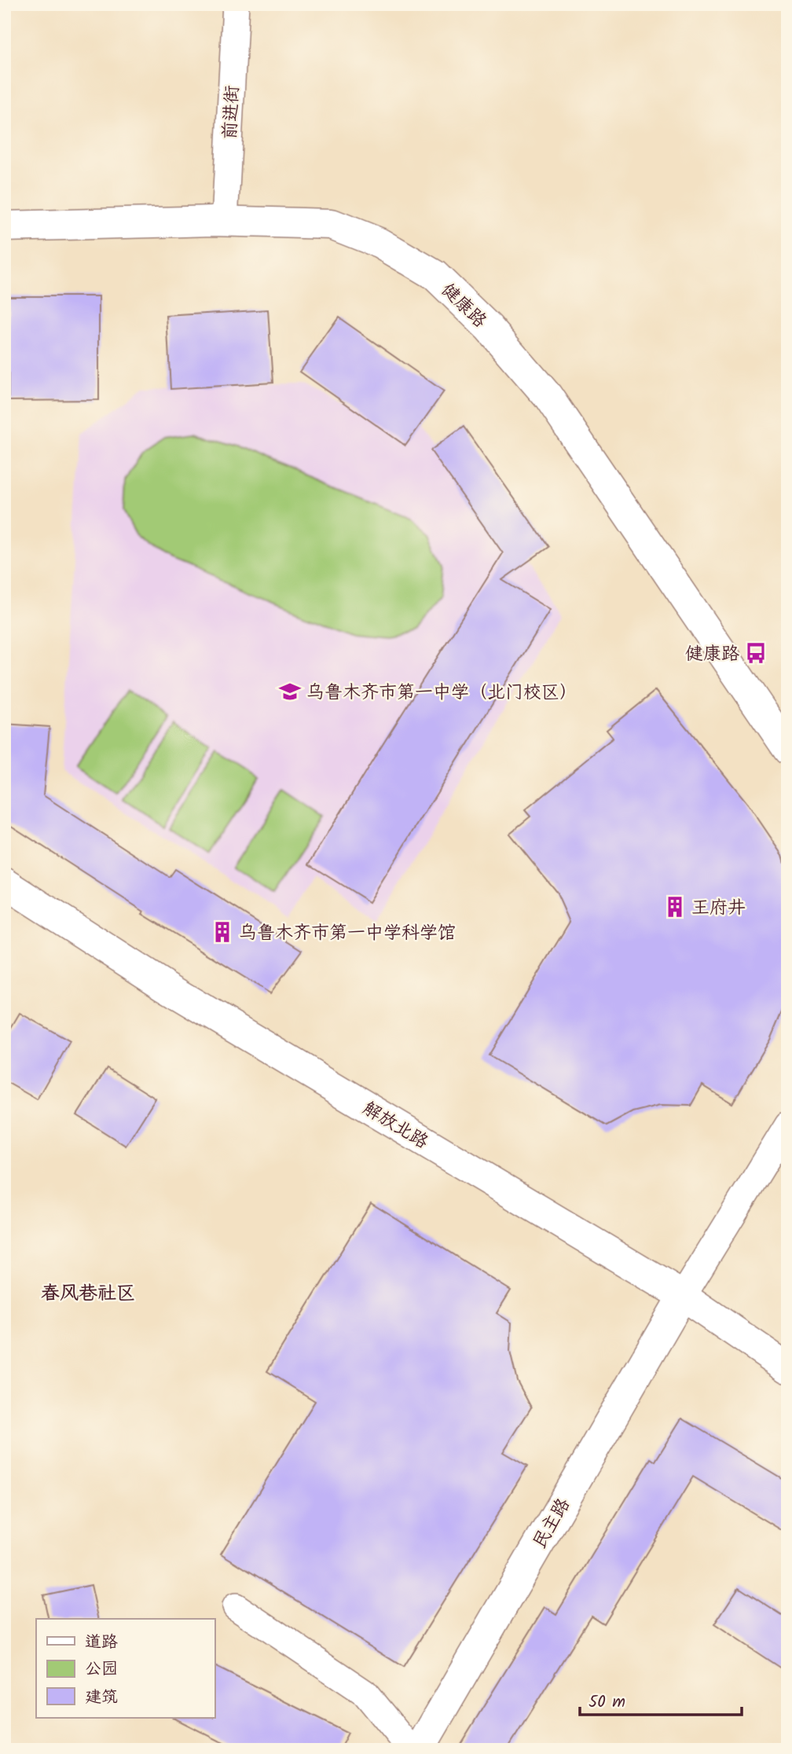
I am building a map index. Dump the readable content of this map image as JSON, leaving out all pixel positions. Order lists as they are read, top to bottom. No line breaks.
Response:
{"streets":{"main road":["健康路","解放北路","民主路"],"street":["前进街"]},"crossings":[["前进街","健康路"],["解放北路","民主路"]],"districts":["春风巷社区"],"places":{"bus stop":["健康路"],"school or university":["乌鲁木齐市第一中学（北门校区）"],"building":["王府井","乌鲁木齐市第一中学科学馆"]},"legend":["道路","公园","建筑"],"scale_bar":"50 m"}
